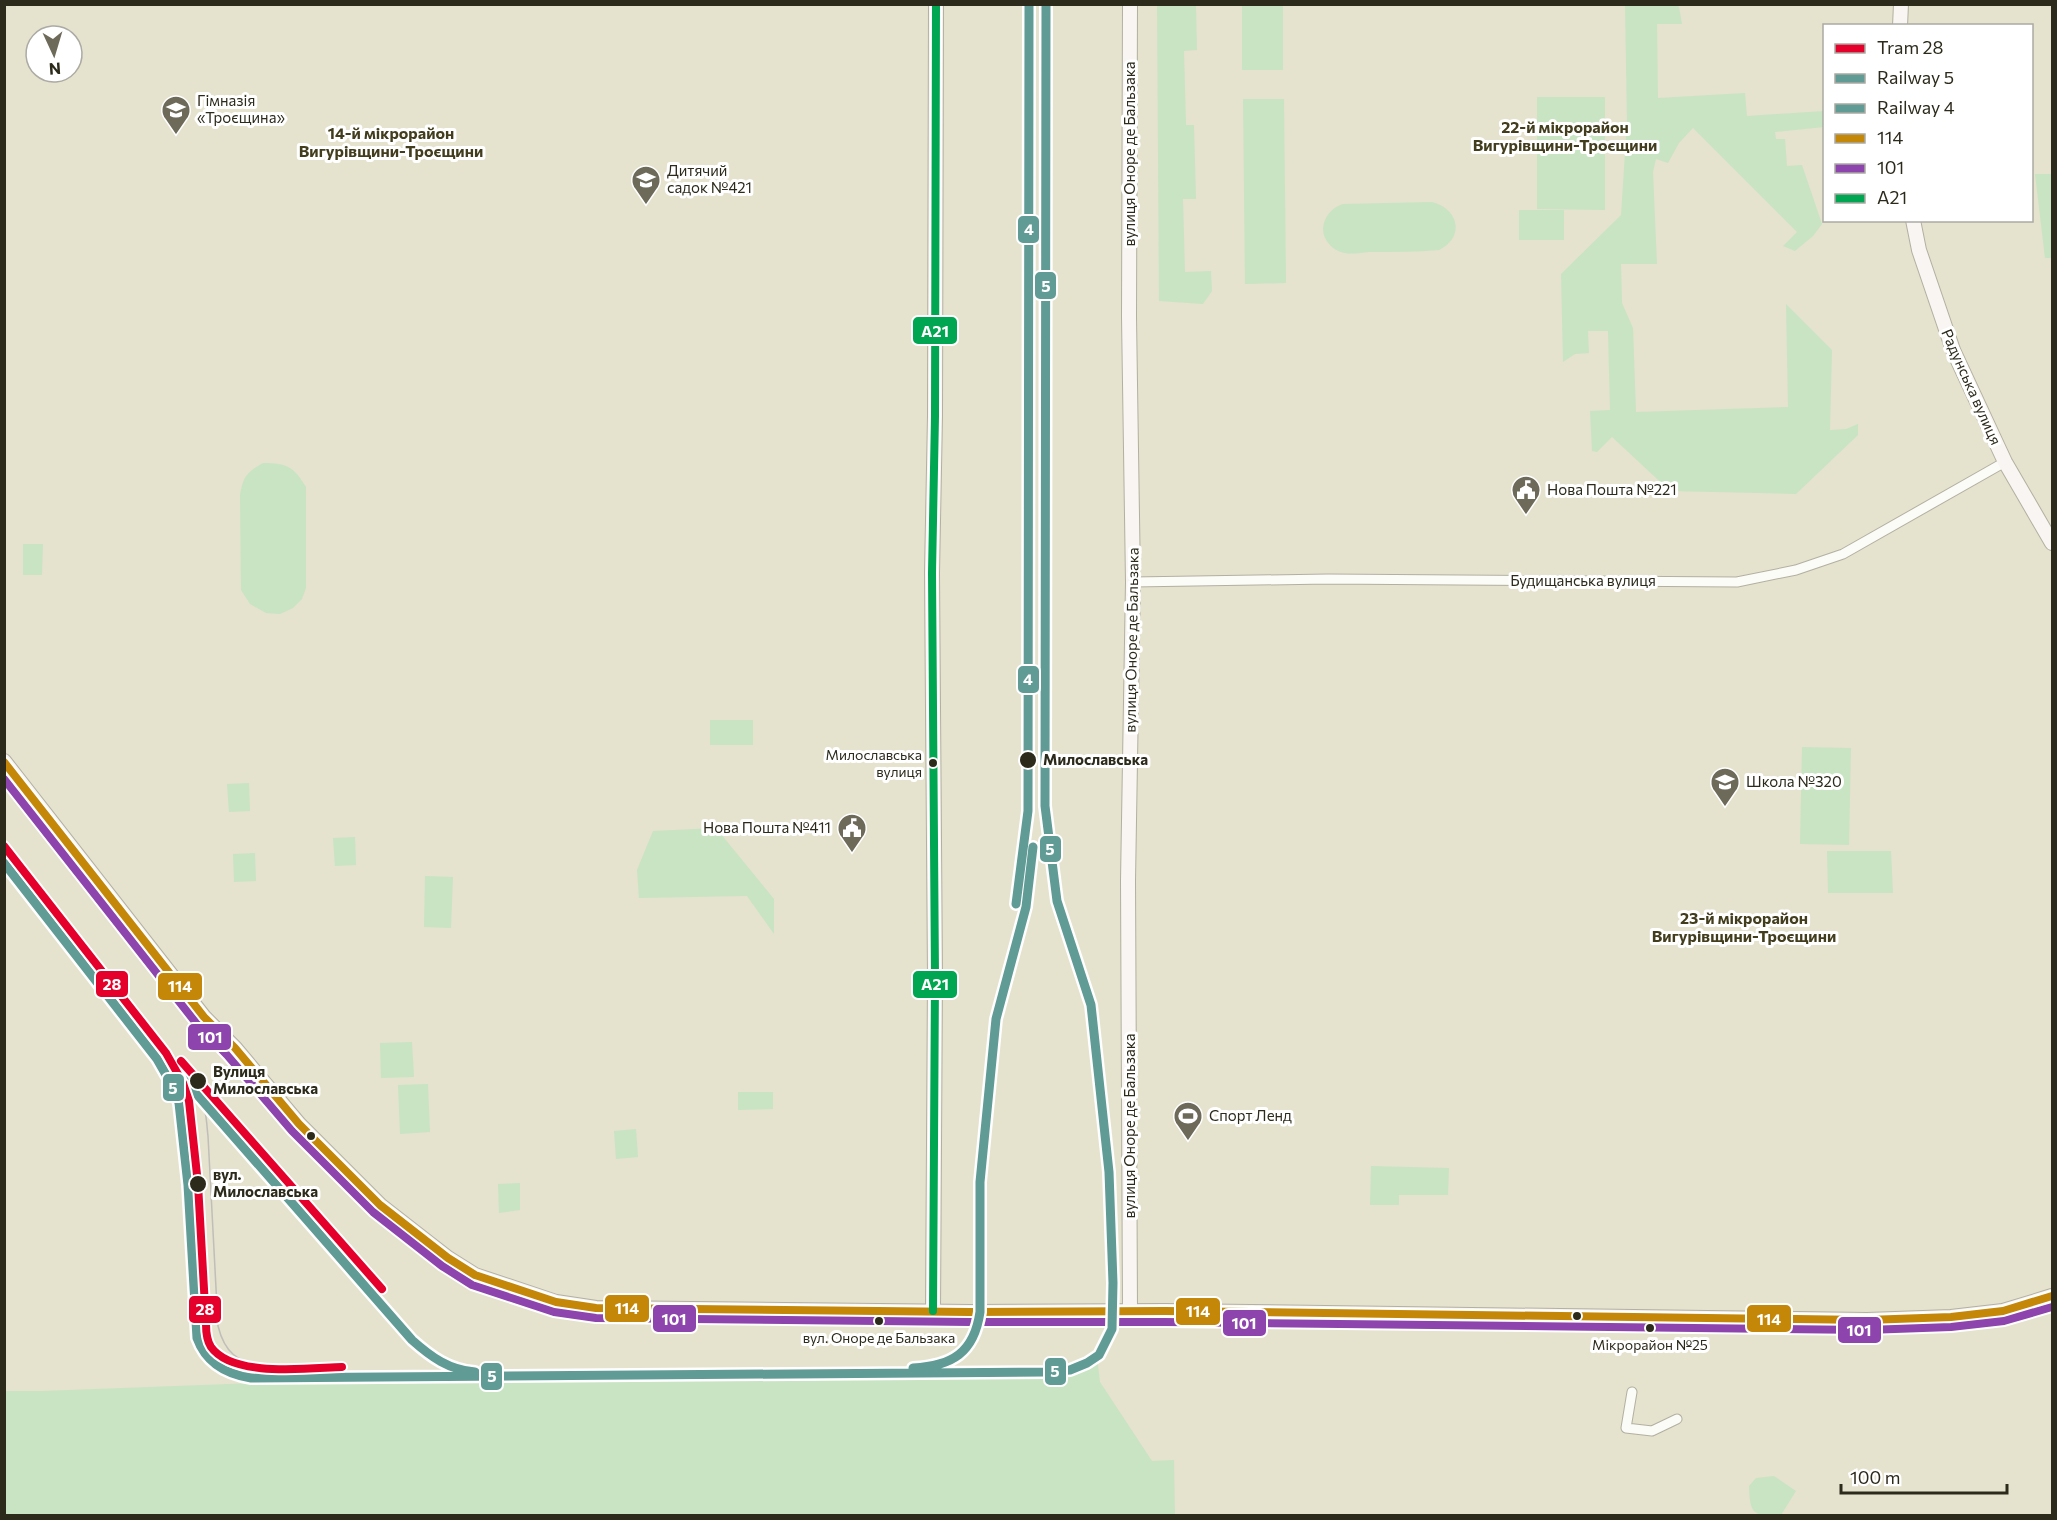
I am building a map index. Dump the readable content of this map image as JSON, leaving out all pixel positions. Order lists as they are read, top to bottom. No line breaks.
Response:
{"streets":{"main road":["вулиця Оноре де Бальзака","Радунська вулиця"],"street":["Будищанська вулиця"]},"crossings":[["вулиця Оноре де Бальзака","Будищанська вулиця"],["Радунська вулиця","Будищанська вулиця"]],"districts":["22-й мікрорайон Вигурівщини-Троєщини","14-й мікрорайон Вигурівщини-Троєщини","23-й мікрорайон Вигурівщини-Троєщини"],"places":{"school or university":["Гімназія «Троєщина»","Дитячий садок №421","Школа №320"],"public building":["Нова Пошта №221","Нова Пошта №411"],"other":["Милославська","Милославська вулиця","Вулиця Милославська","вул. Милославська","вул. Оноре де Бальзака","Мікрорайон №25"],"sports":["Спорт Ленд"]},"lines":["rail line 5","rail line 4","transit line А21","transit line 114","transit line 101","tram line 28"],"legend":["Tram 28","Railway 5","Railway 4","114","101","А21"],"scale_bar":"100 m","north":"bottom"}
